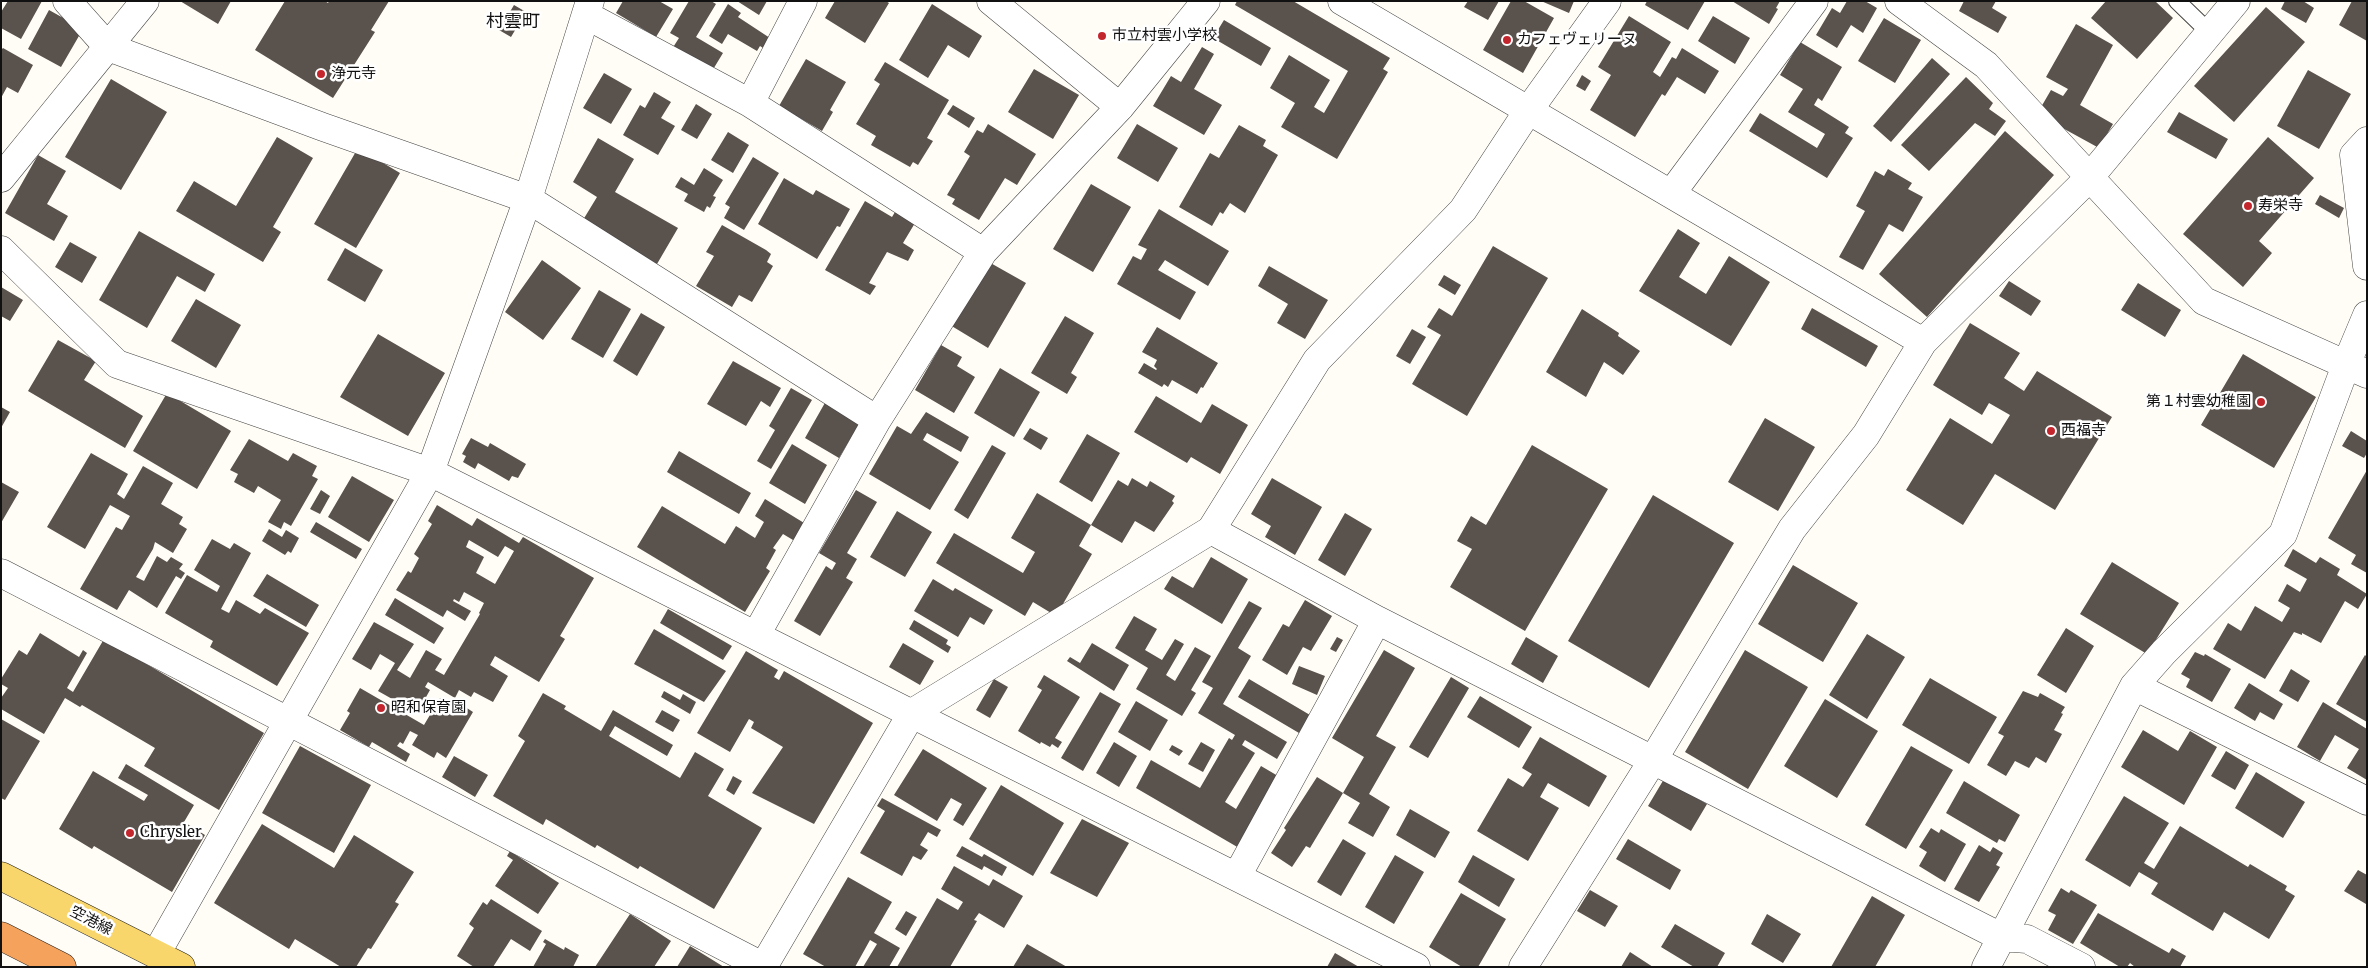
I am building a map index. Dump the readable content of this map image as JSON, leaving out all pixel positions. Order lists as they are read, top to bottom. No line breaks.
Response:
{"streets":{"main road":["空港線"]},"districts":["村雲町"],"places":["市立村雲小学校","カフェヴェリーヌ","浄元寺","寿栄寺","第１村雲幼稚園","西福寺","昭和保育園","Chrysler"]}
